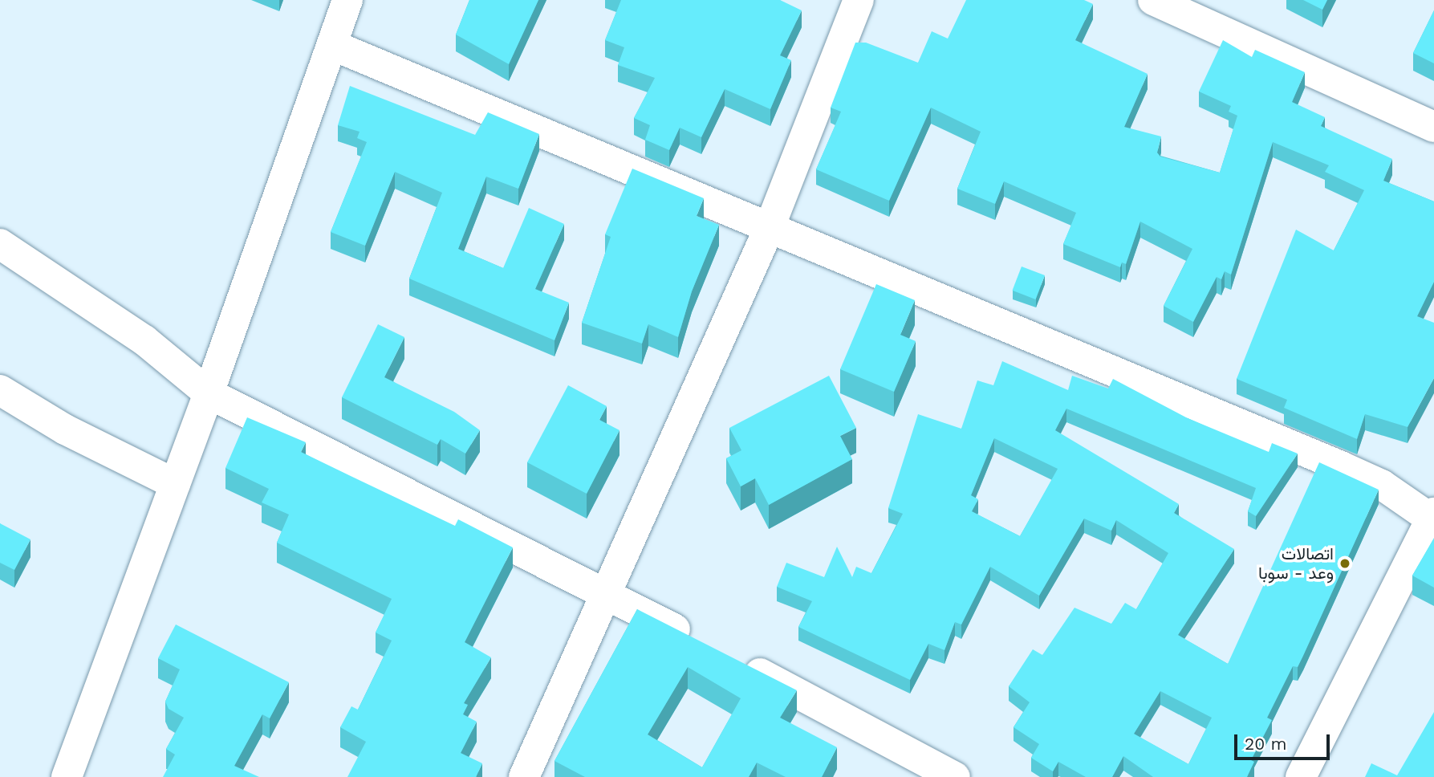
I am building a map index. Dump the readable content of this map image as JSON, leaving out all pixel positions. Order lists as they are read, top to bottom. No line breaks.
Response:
{"places":["اتصالات وعد - سوبا"],"scale_bar":"20 m"}
